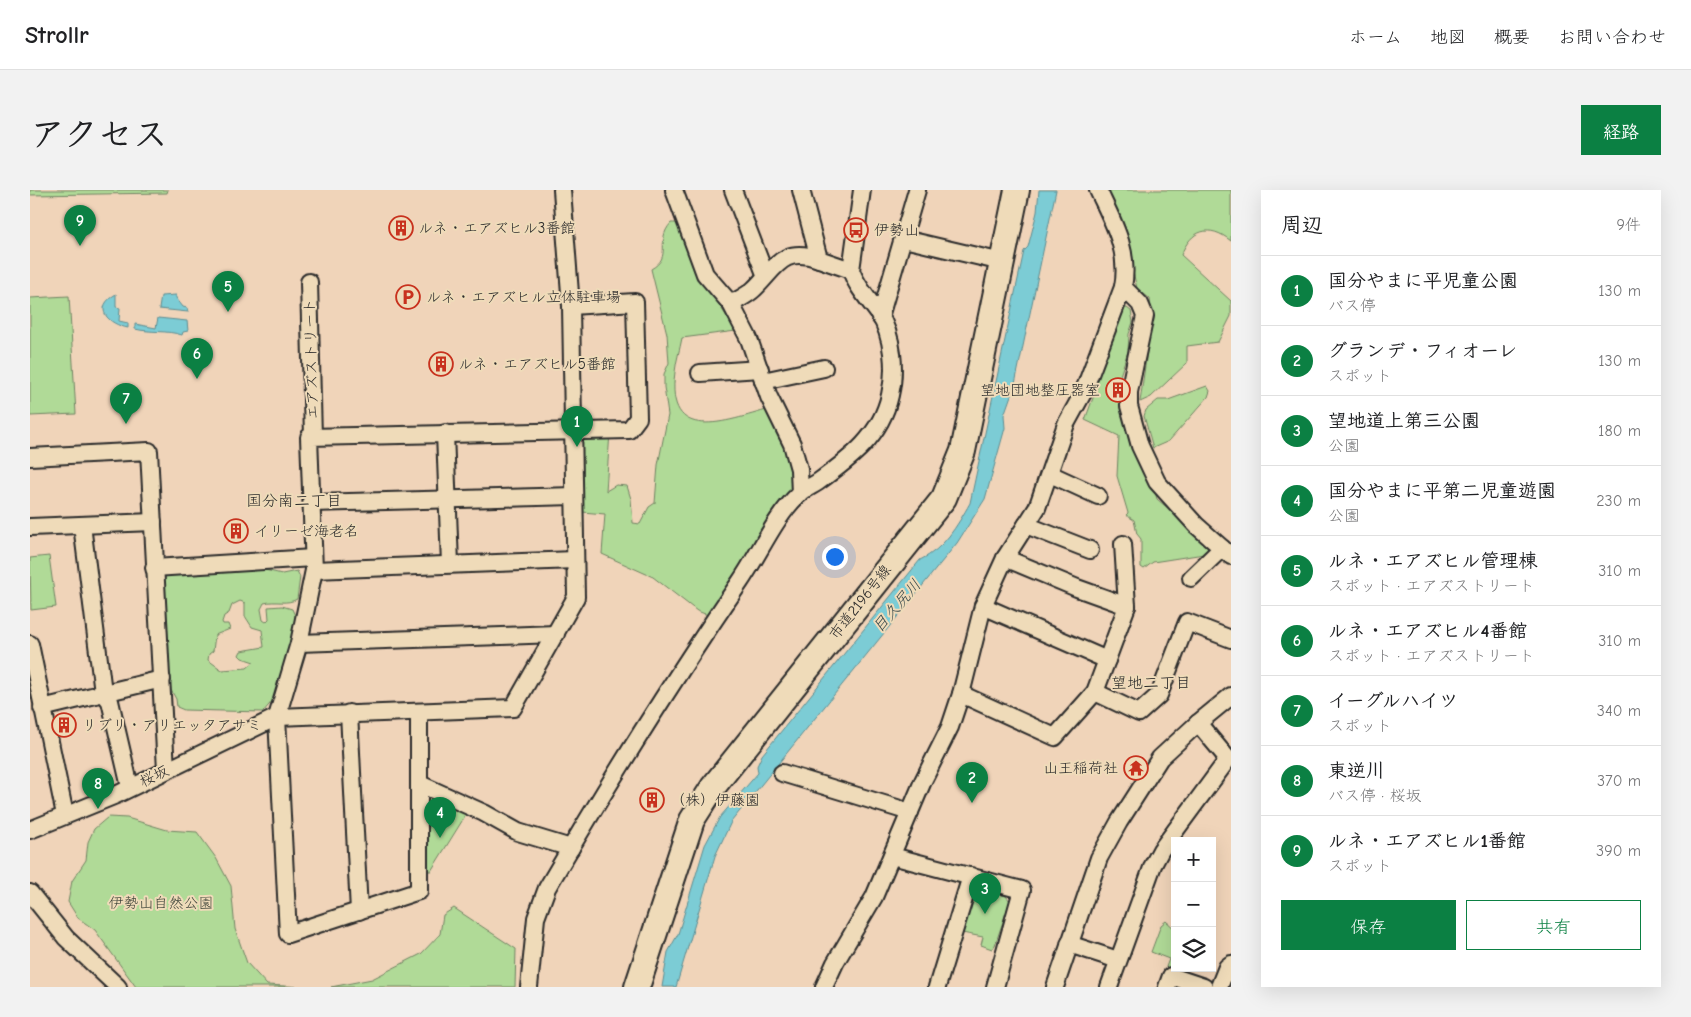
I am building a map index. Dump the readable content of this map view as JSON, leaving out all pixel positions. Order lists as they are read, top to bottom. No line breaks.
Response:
{"streets":{"street":["エアズストリート","市道2196号線","桜坂"]},"districts":["国分南二丁目","望地二丁目"],"water":["目久尻川"],"parks":["伊勢山自然公園"],"places":{"building":["ルネ・エアズヒル3番館","ルネ・エアズヒル5番館","望地団地整圧器室","イリーゼ海老名","リブリ・アリエッタアサミ","（株）伊藤園"],"bus stop":["伊勢山"],"parking":["ルネ・エアズヒル立体駐車場"],"temple":["山王稲荷社"]},"page":{"header":"Strollr","nav":["ホーム","地図","概要","お問い合わせ"],"title":"アクセス","buttons":["経路",["保存","共有"]],"heading":["周辺","9件"],"pins":["9","5","6","7","1","2","8","4","3"],"list":[{"mark":"1","name":"国分やまに平児童公園","note":"バス停","value":"130 m"},{"mark":"2","name":"グランデ・フィオーレ","note":"スポット","value":"130 m"},{"mark":"3","name":"望地道上第三公園","note":"公園","value":"180 m"},{"mark":"4","name":"国分やまに平第二児童遊園","note":"公園","value":"230 m"},{"mark":"5","name":"ルネ・エアズヒル管理棟","note":"スポット · エアズストリート","value":"310 m"},{"mark":"6","name":"ルネ・エアズヒル4番館","note":"スポット · エアズストリート","value":"310 m"},{"mark":"7","name":"イーグルハイツ","note":"スポット","value":"340 m"},{"mark":"8","name":"東逆川","note":"バス停 · 桜坂","value":"370 m"},{"mark":"9","name":"ルネ・エアズヒル1番館","note":"スポット","value":"390 m"}],"map_buttons":["+","−"]}}
